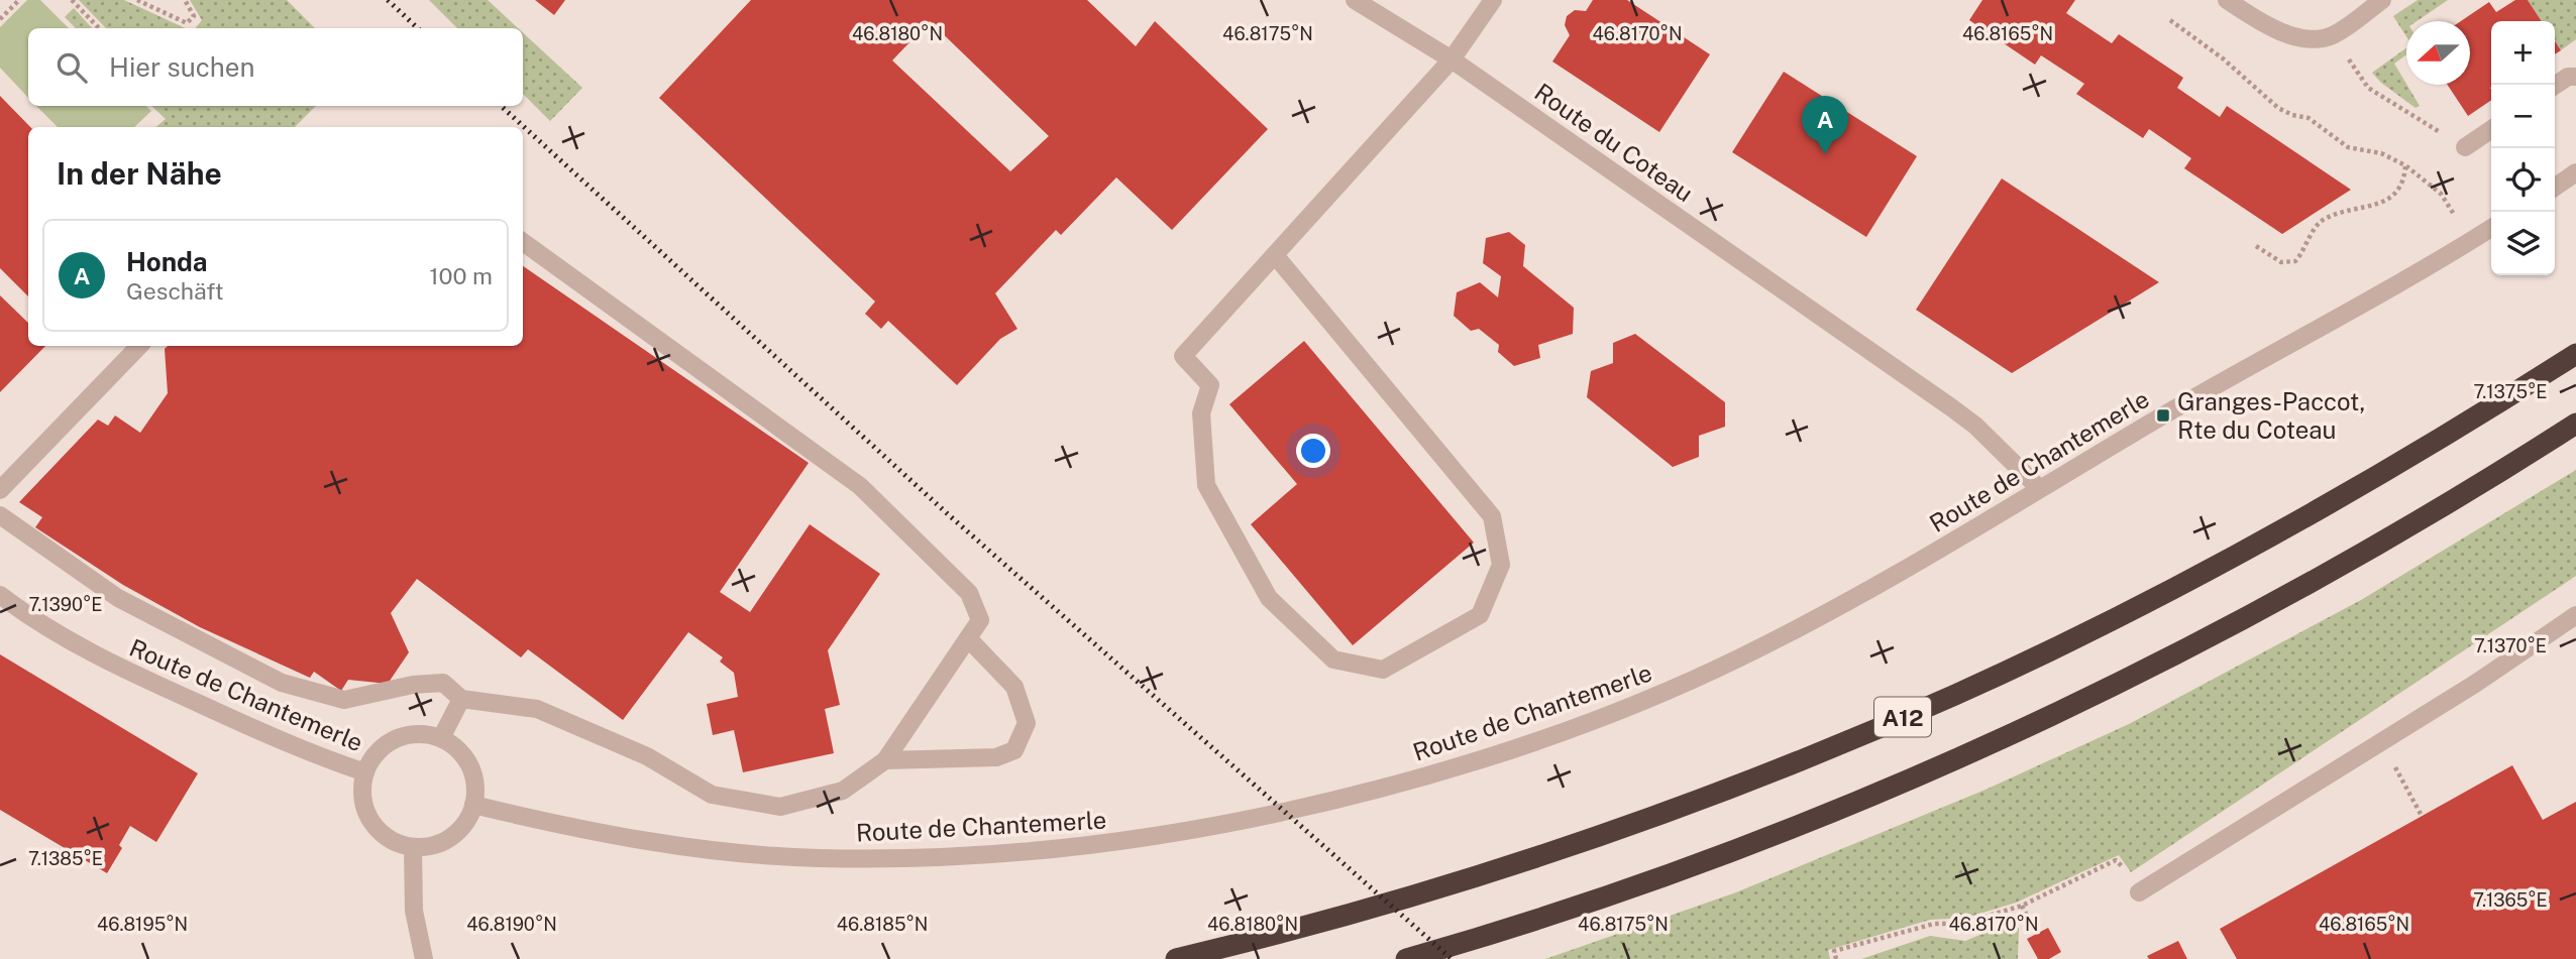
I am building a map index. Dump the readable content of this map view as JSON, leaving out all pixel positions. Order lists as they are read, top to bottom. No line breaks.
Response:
{"streets":{"highway":["A12"],"street":["Route du Coteau","Route de Chantemerle"]},"crossings":[["Route du Coteau","Route de Chantemerle"]],"places":{"transit":["Granges-Paccot, Rte du Coteau"]},"north":"left","page":{"map_buttons":["+","−"],"search":"Hier suchen","pins":"A","heading":"In der Nähe","list":[{"mark":"A","name":"Honda","note":"Geschäft","value":"100 m"}]},"coordinates":["46.8180°N","46.8175°N","46.8165°N","46.8170°N","7.1375°E","7.1390°E","7.1370°E","7.1385°E","7.1365°E","46.8195°N","46.8190°N","46.8185°N"]}
